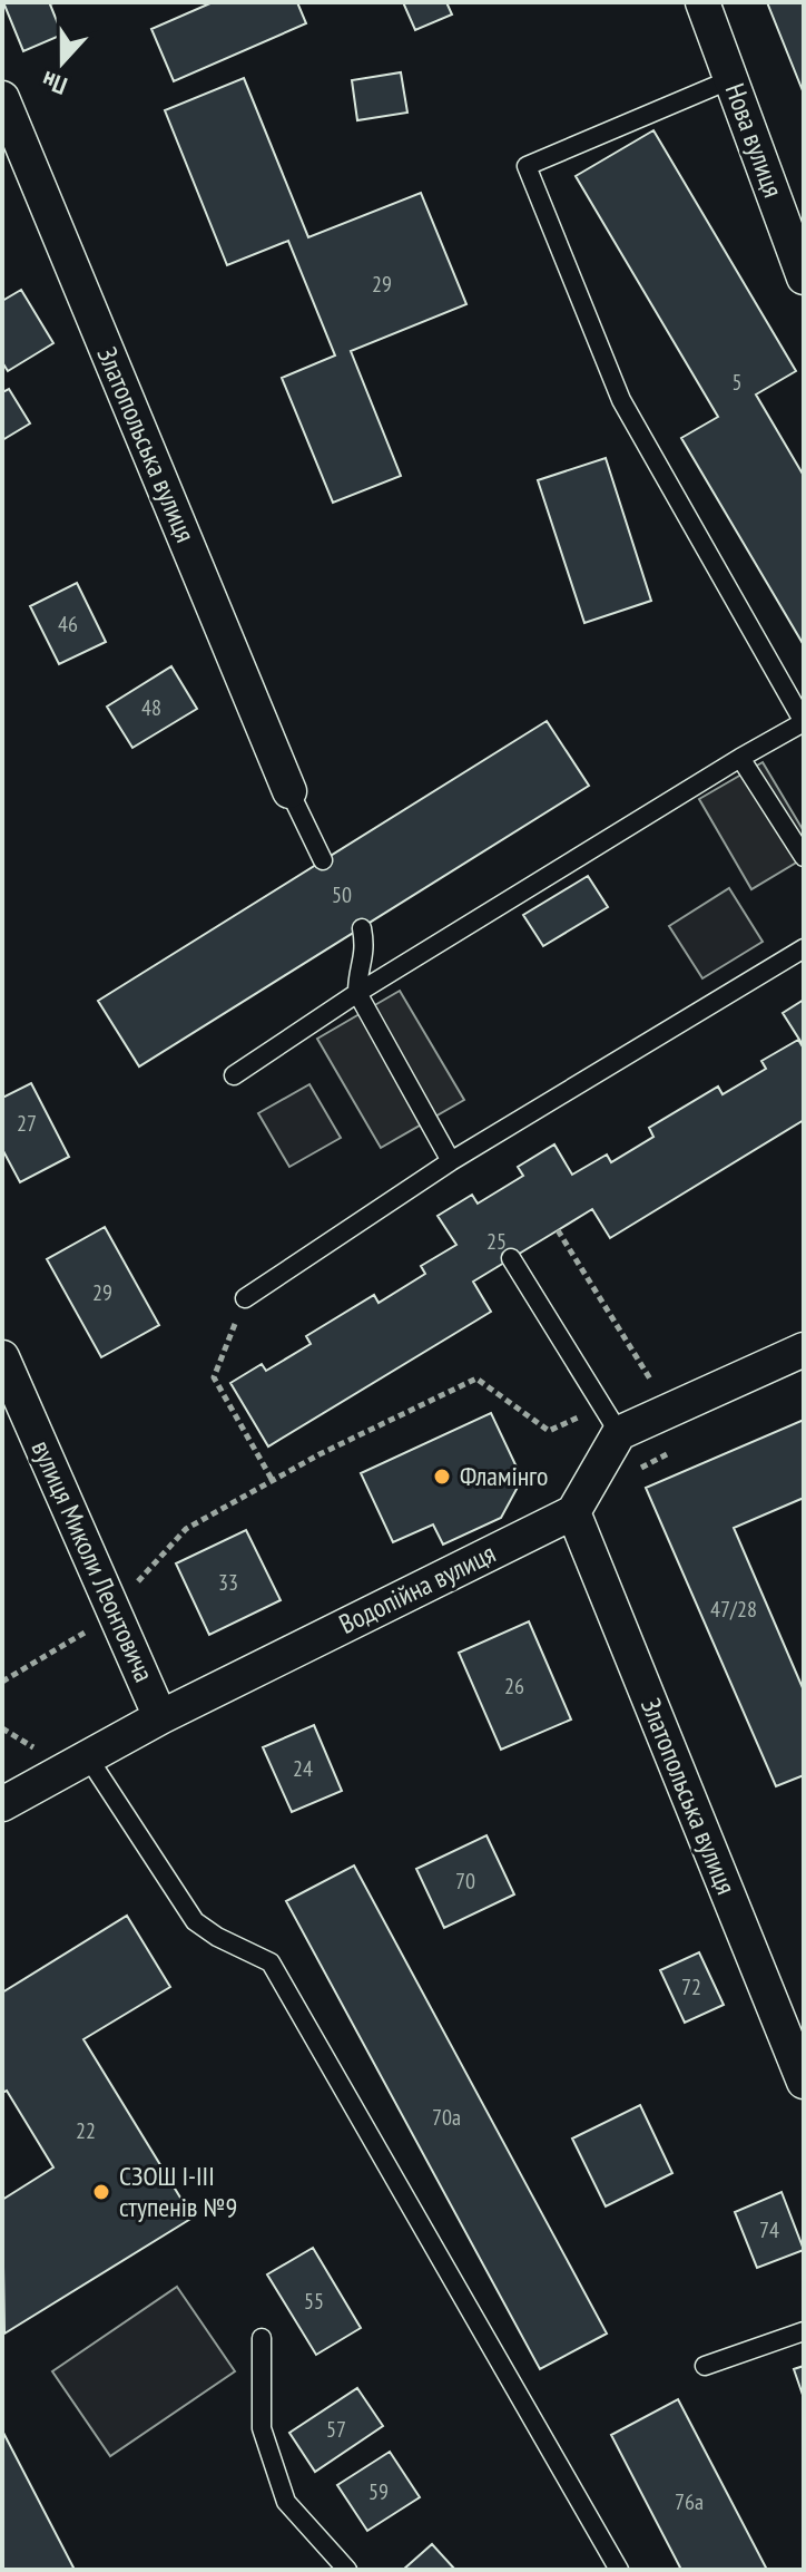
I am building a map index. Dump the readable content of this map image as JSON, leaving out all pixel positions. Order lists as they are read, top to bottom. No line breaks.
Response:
{"streets":{"street":["Нова вулиця","Златопольська вулиця","вулиця Миколи Леонтовича","Водопійна вулиця"]},"crossings":[["Златопольська вулиця","Водопійна вулиця"],["вулиця Миколи Леонтовича","Водопійна вулиця"]],"places":["Фламінго","СЗОШ І-ІІІ ступенів №9"],"house_numbers":["29","5","46","48","50","27","25","29","33","47/28","26","24","70","72","70а","22","74","55","57","59","76а"],"north":"bottom"}
